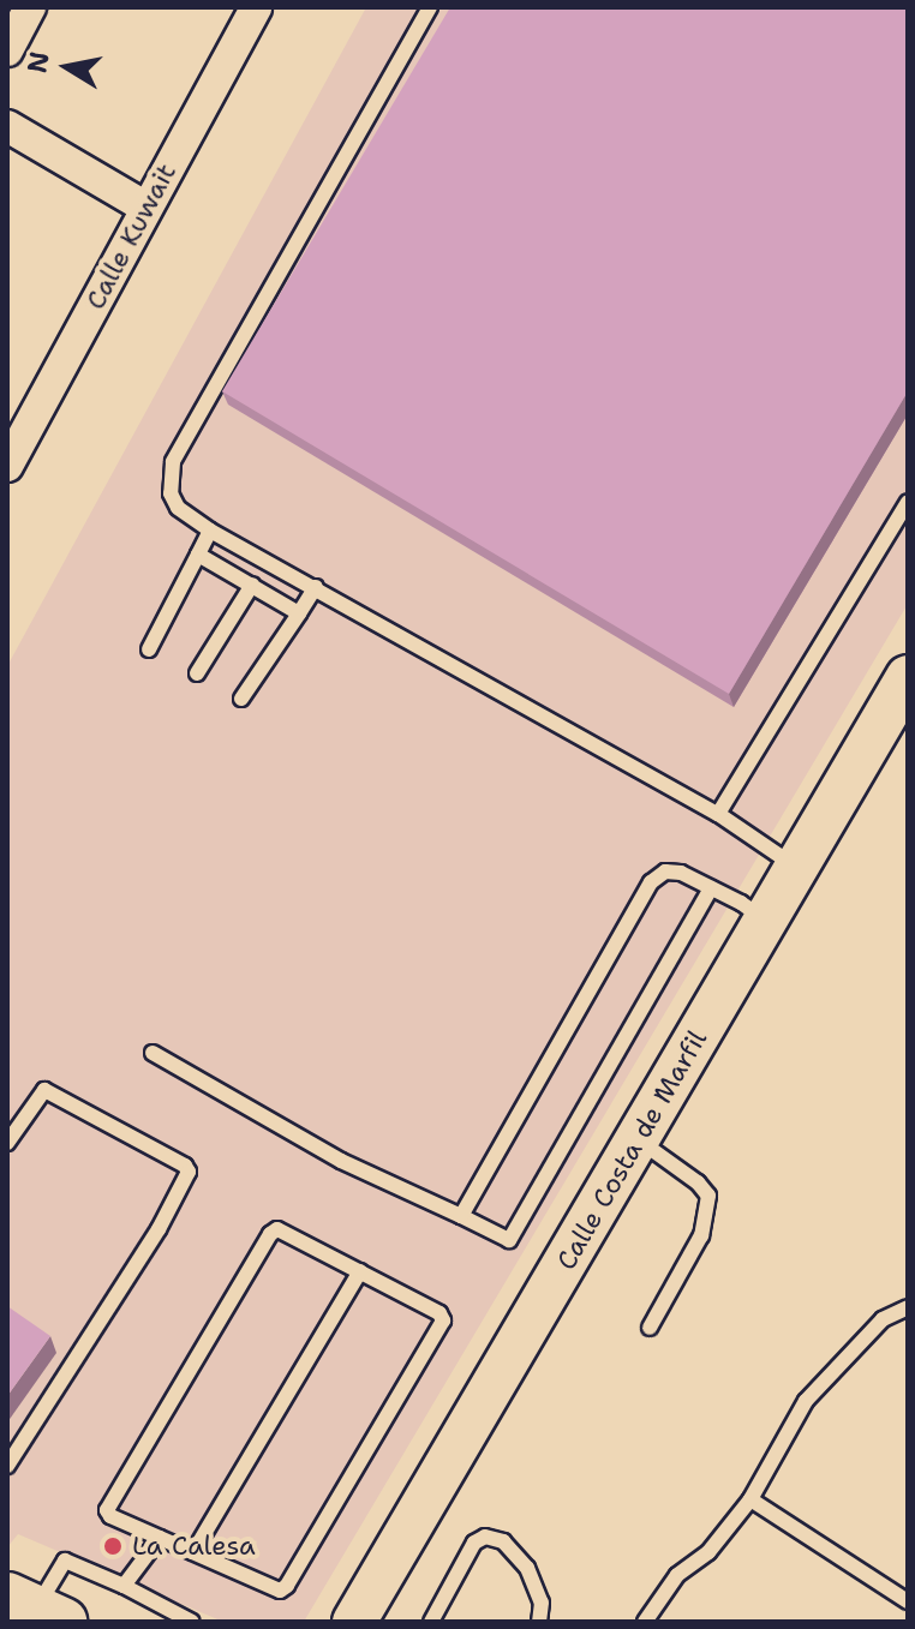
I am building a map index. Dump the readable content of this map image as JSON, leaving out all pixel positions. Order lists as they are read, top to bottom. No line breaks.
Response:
{"streets":{"street":["Calle Kuwait","Calle Costa de Marfil"]},"places":["La Calesa"],"north":"left"}
